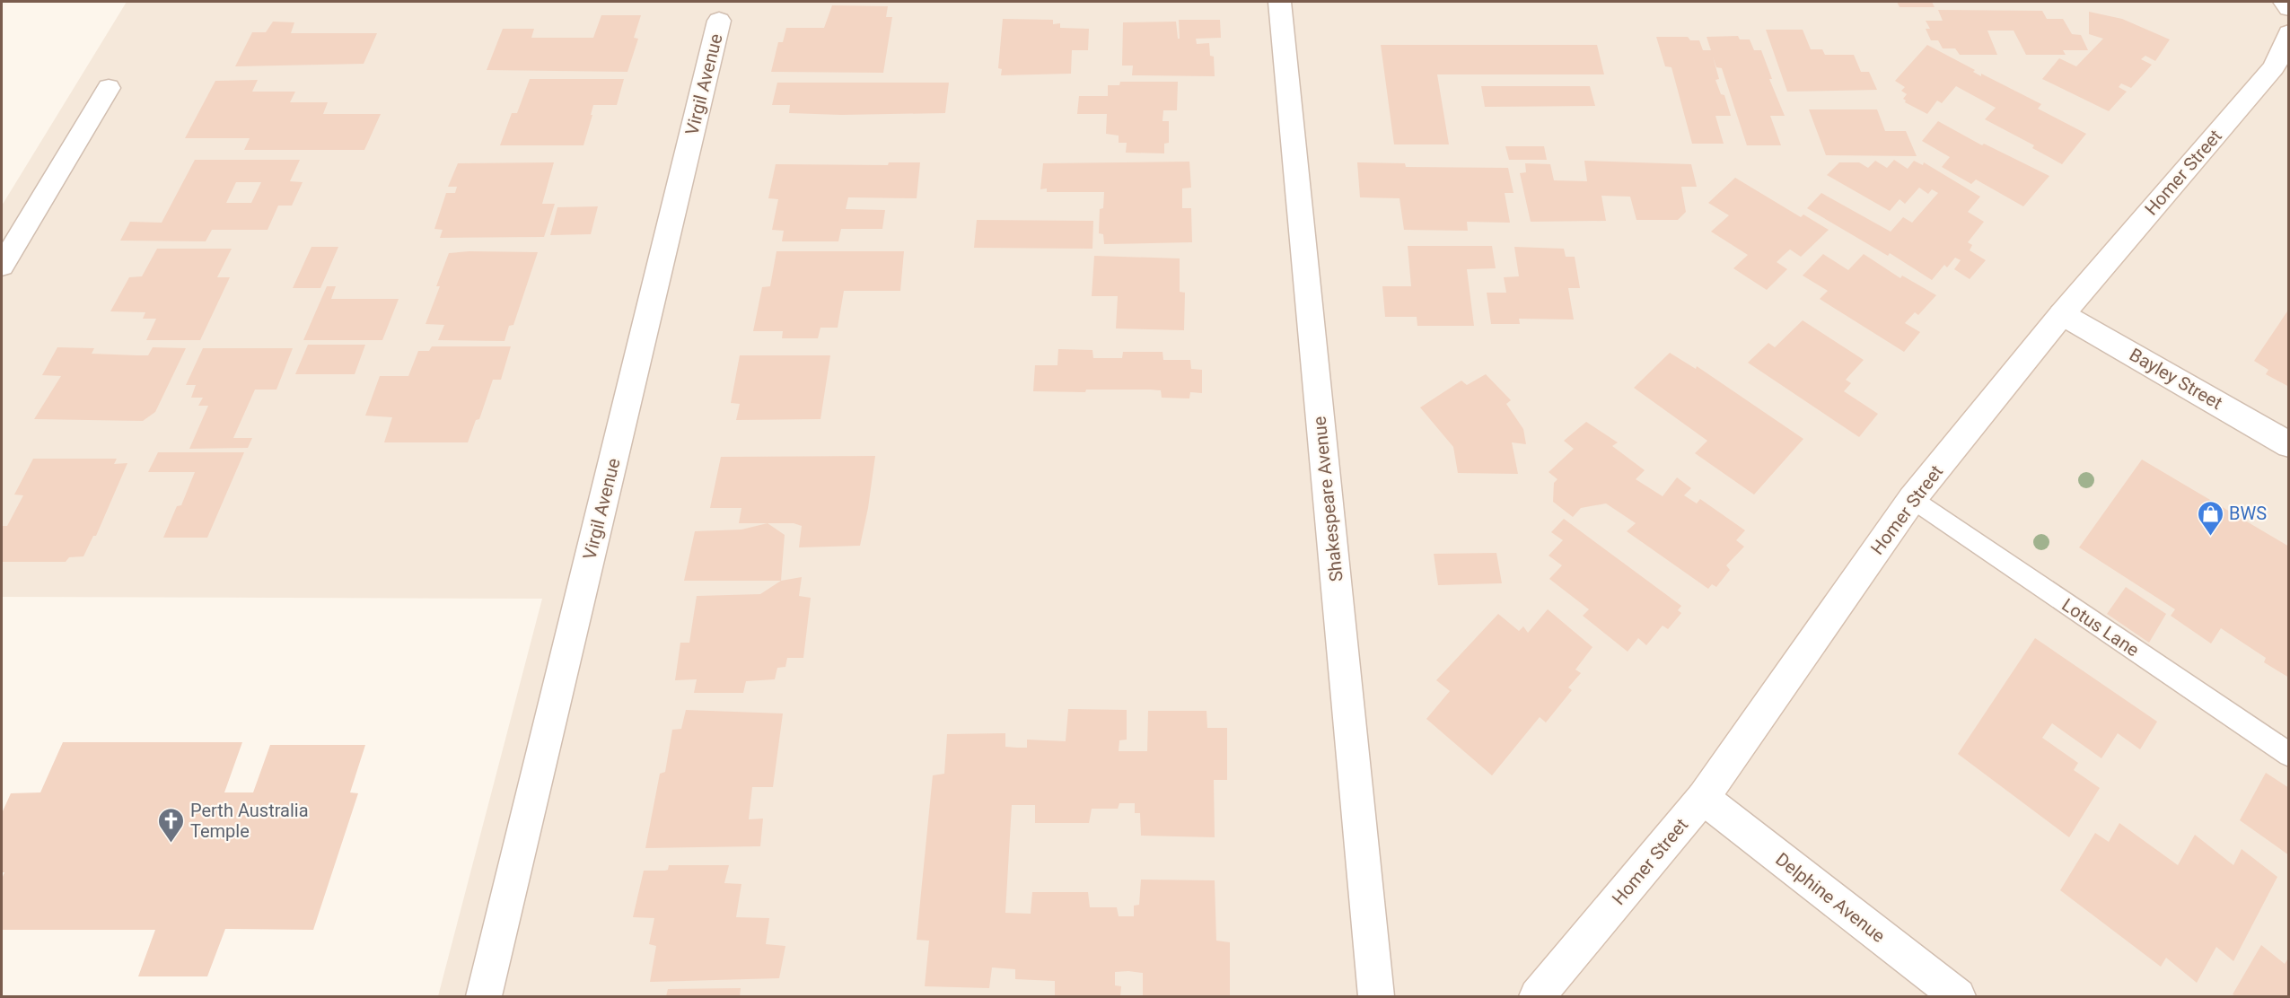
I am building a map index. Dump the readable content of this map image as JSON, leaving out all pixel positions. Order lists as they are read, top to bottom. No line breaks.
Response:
{"streets":{"street":["Virgil Avenue","Homer Street","Bayley Street","Shakespeare Avenue","Delphine Avenue"],"lane":["Lotus Lane"]},"crossings":[["Homer Street","Bayley Street"],["Homer Street","Lotus Lane"],["Homer Street","Delphine Avenue"]],"places":{"shop":["BWS"],"church":["Perth Australia Temple"]}}
